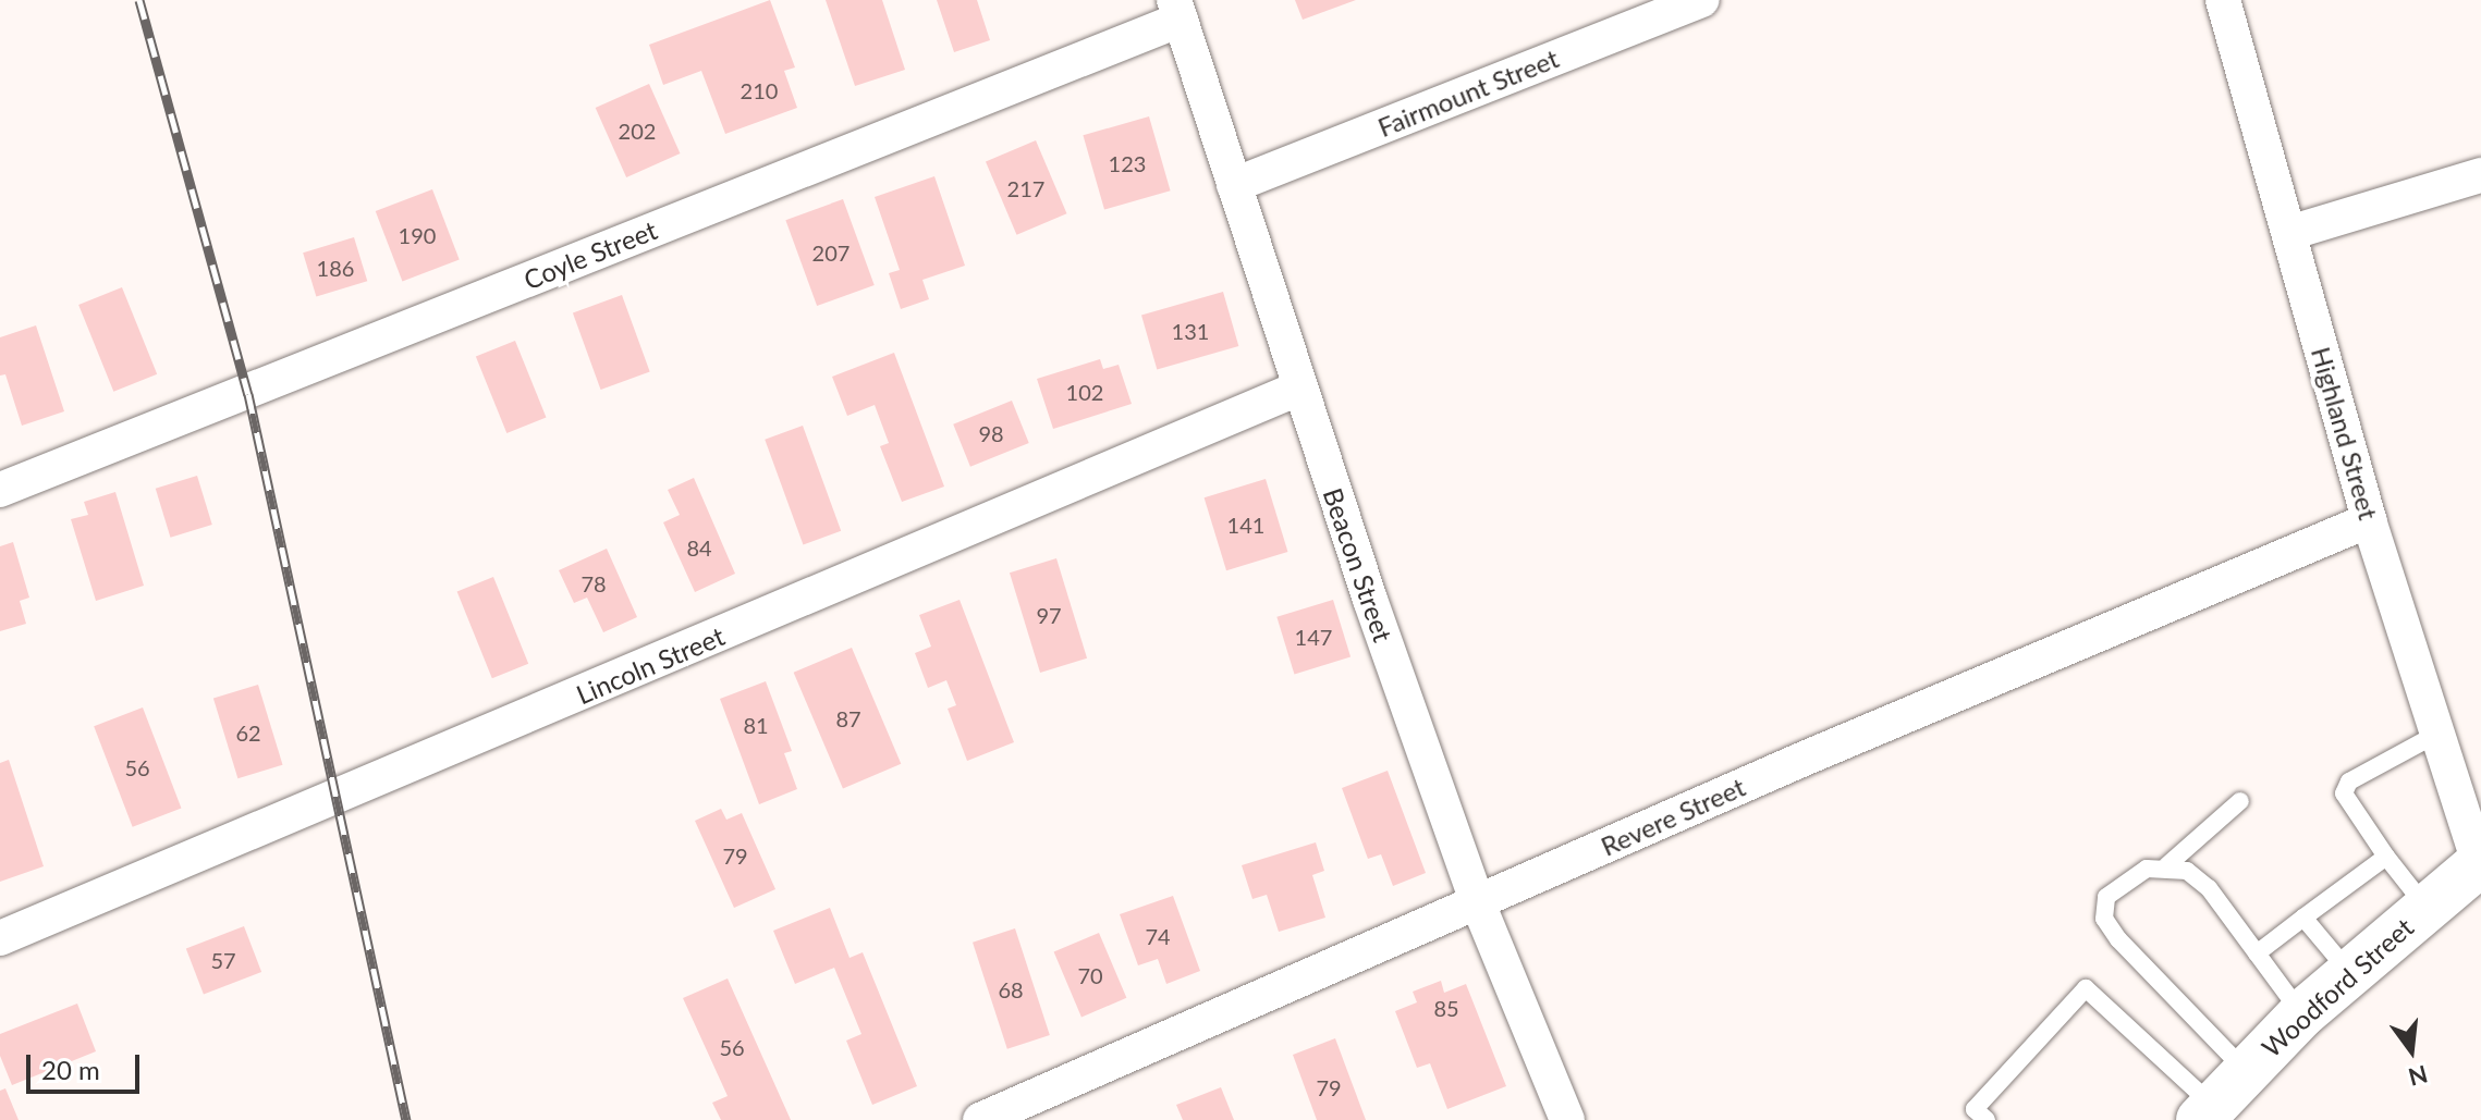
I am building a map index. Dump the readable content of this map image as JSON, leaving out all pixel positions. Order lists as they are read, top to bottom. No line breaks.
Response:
{"streets":{"main road":["Woodford Street"],"street":["Fairmount Street","Coyle Street","Highland Street","Beacon Street","Lincoln Street","Revere Street"]},"crossings":[["Fairmount Street","Beacon Street"],["Coyle Street","Beacon Street"],["Highland Street","Revere Street"],["Highland Street","Woodford Street"],["Beacon Street","Lincoln Street"],["Beacon Street","Revere Street"]],"house_numbers":["210","202","123","217","190","207","186","131","102","98","141","84","78","97","147","87","81","62","56","79","74","57","70","68","85","56","79"],"scale_bar":"20 m","north":"bottom"}
